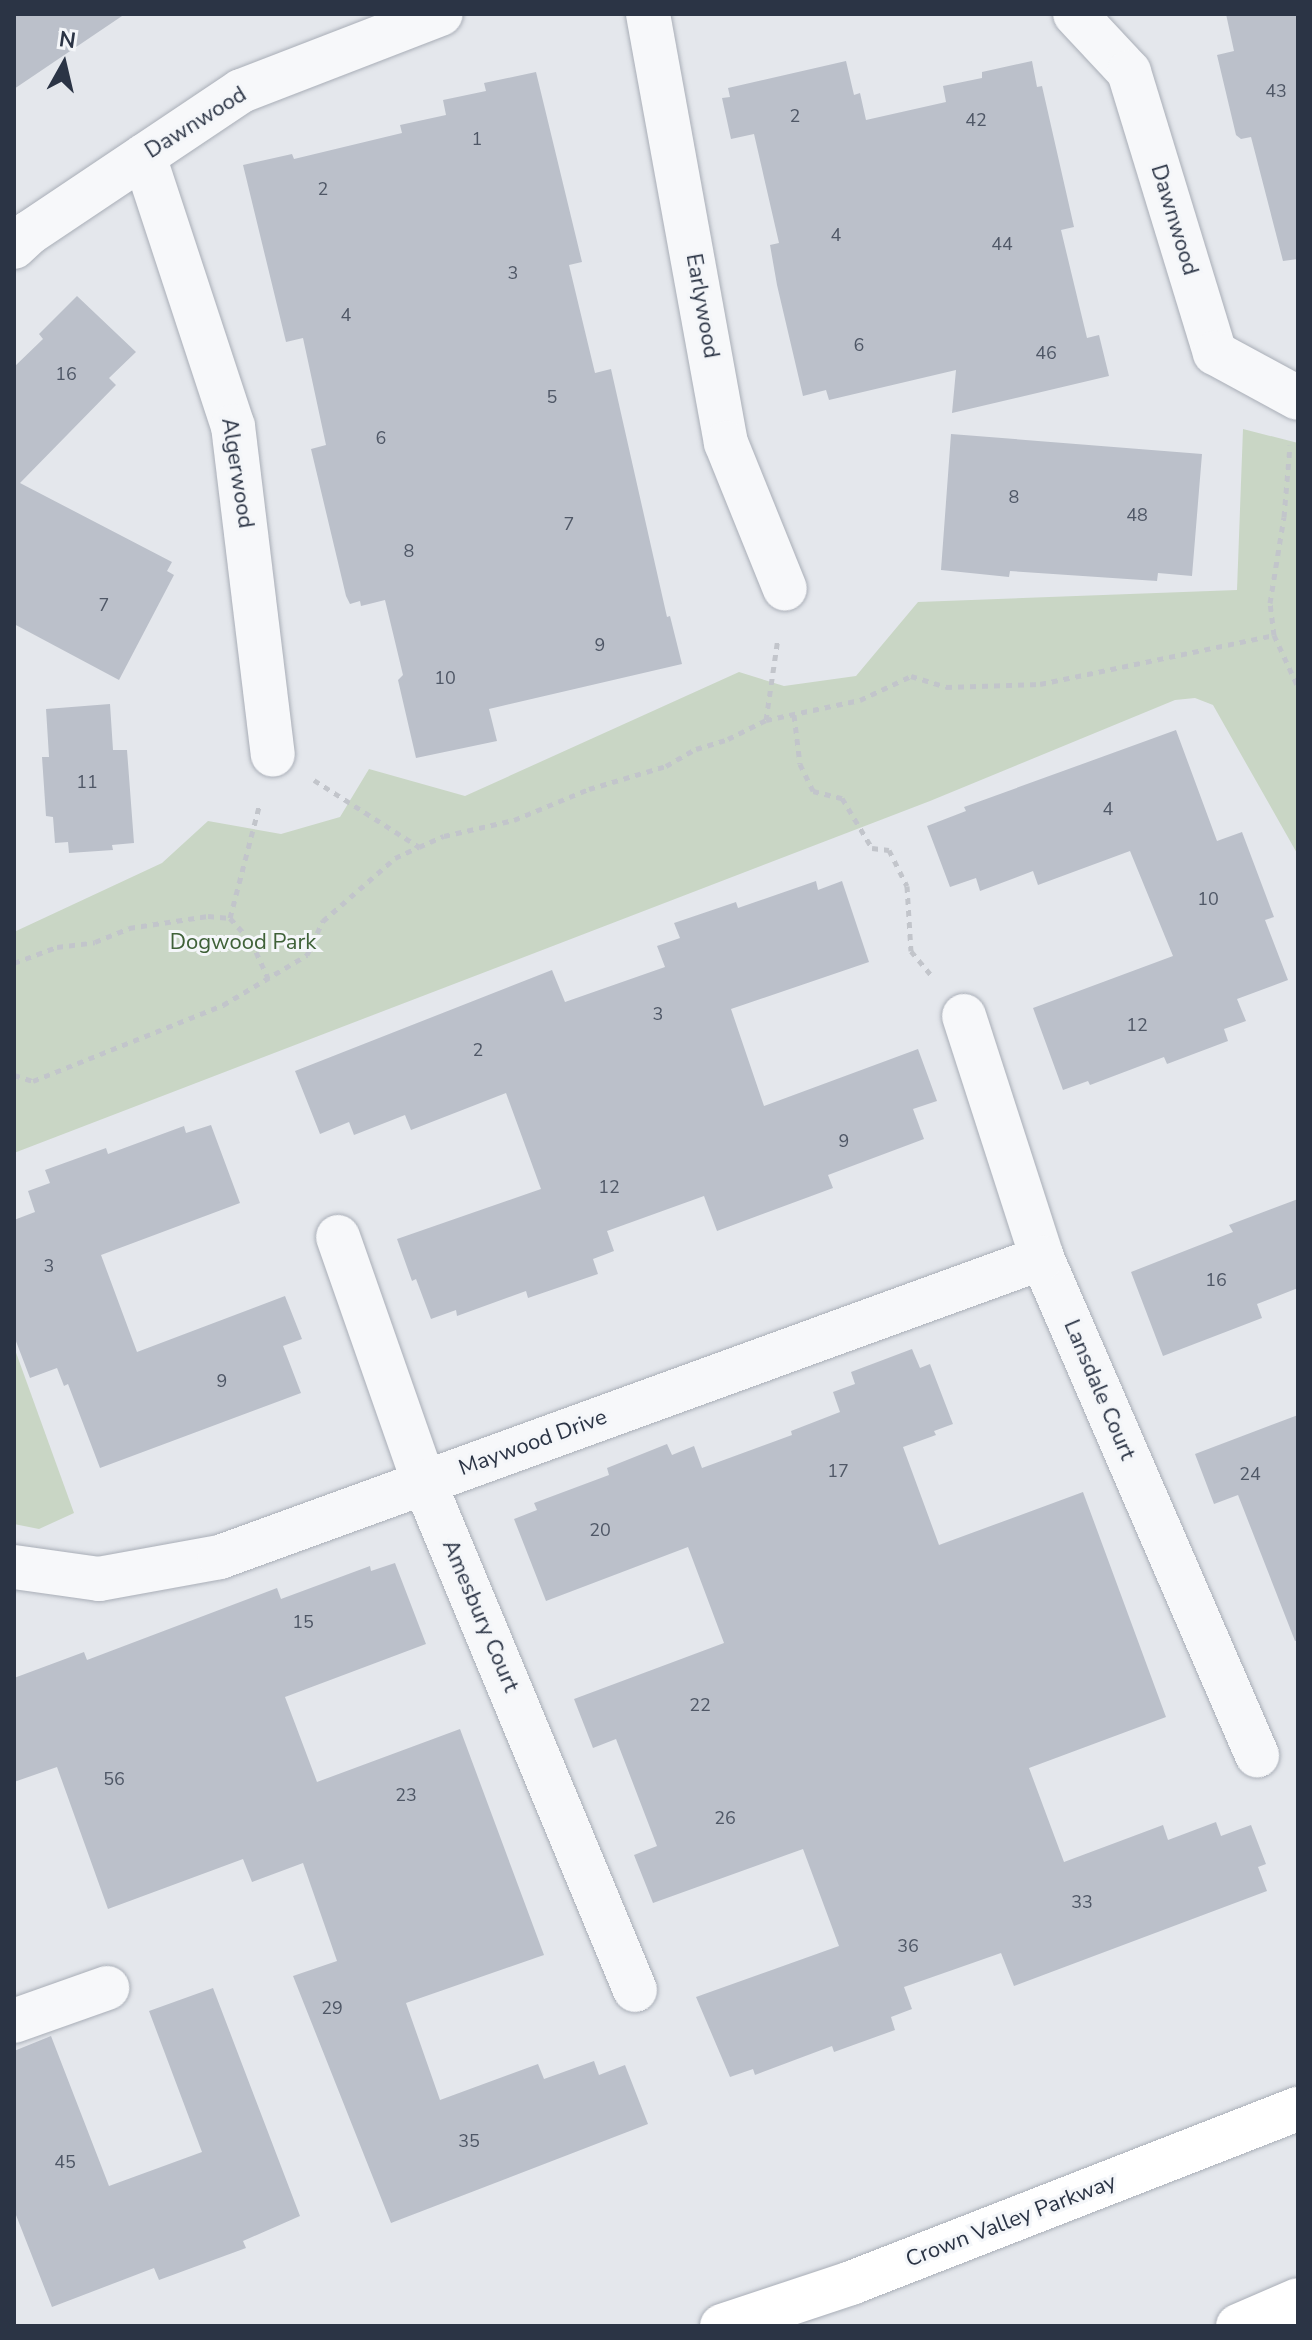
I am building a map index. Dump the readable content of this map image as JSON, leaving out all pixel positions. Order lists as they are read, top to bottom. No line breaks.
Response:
{"streets":{"main road":["Crown Valley Parkway"],"street":["Dawnwood","Earlywood","Algerwood","Lansdale Court","Maywood Drive","Amesbury Court"]},"crossings":[["Dawnwood","Algerwood"],["Lansdale Court","Maywood Drive"],["Maywood Drive","Amesbury Court"]],"parks":["Dogwood Park"],"house_numbers":["43","2","42","1","2","4","44","3","4","6","46","16","5","6","8","48","7","8","7","9","10","11","4","10","3","12","2","9","12","3","16","9","17","24","20","15","22","56","23","26","33","36","29","35","45"],"north":"top"}
